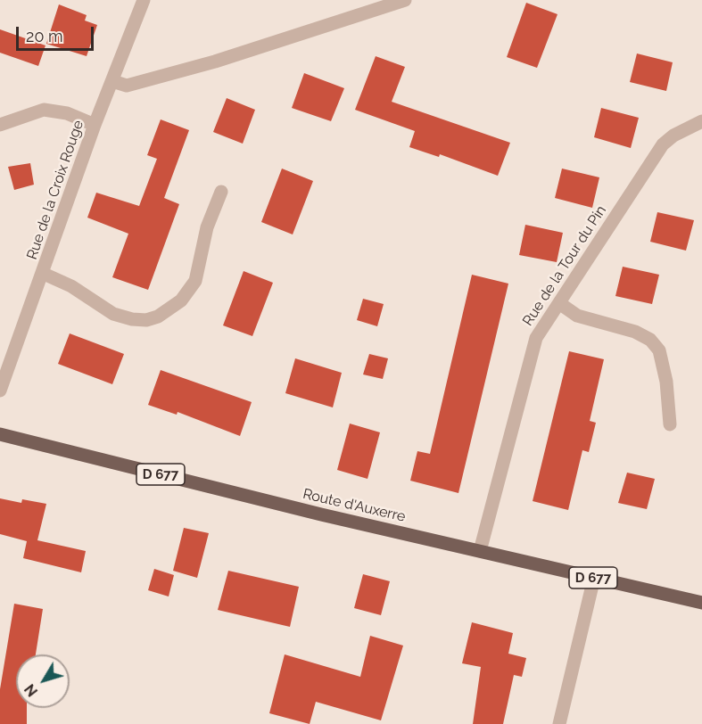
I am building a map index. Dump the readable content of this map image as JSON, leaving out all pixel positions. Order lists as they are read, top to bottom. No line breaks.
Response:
{"streets":{"main road":["D 677","Route d'Auxerre"],"street":["Rue de la Croix Rouge","Rue de la Tour du Pin"]},"crossings":[["Rue de la Tour du Pin","Route d'Auxerre"]],"scale_bar":"20 m","north":"bottom left"}
